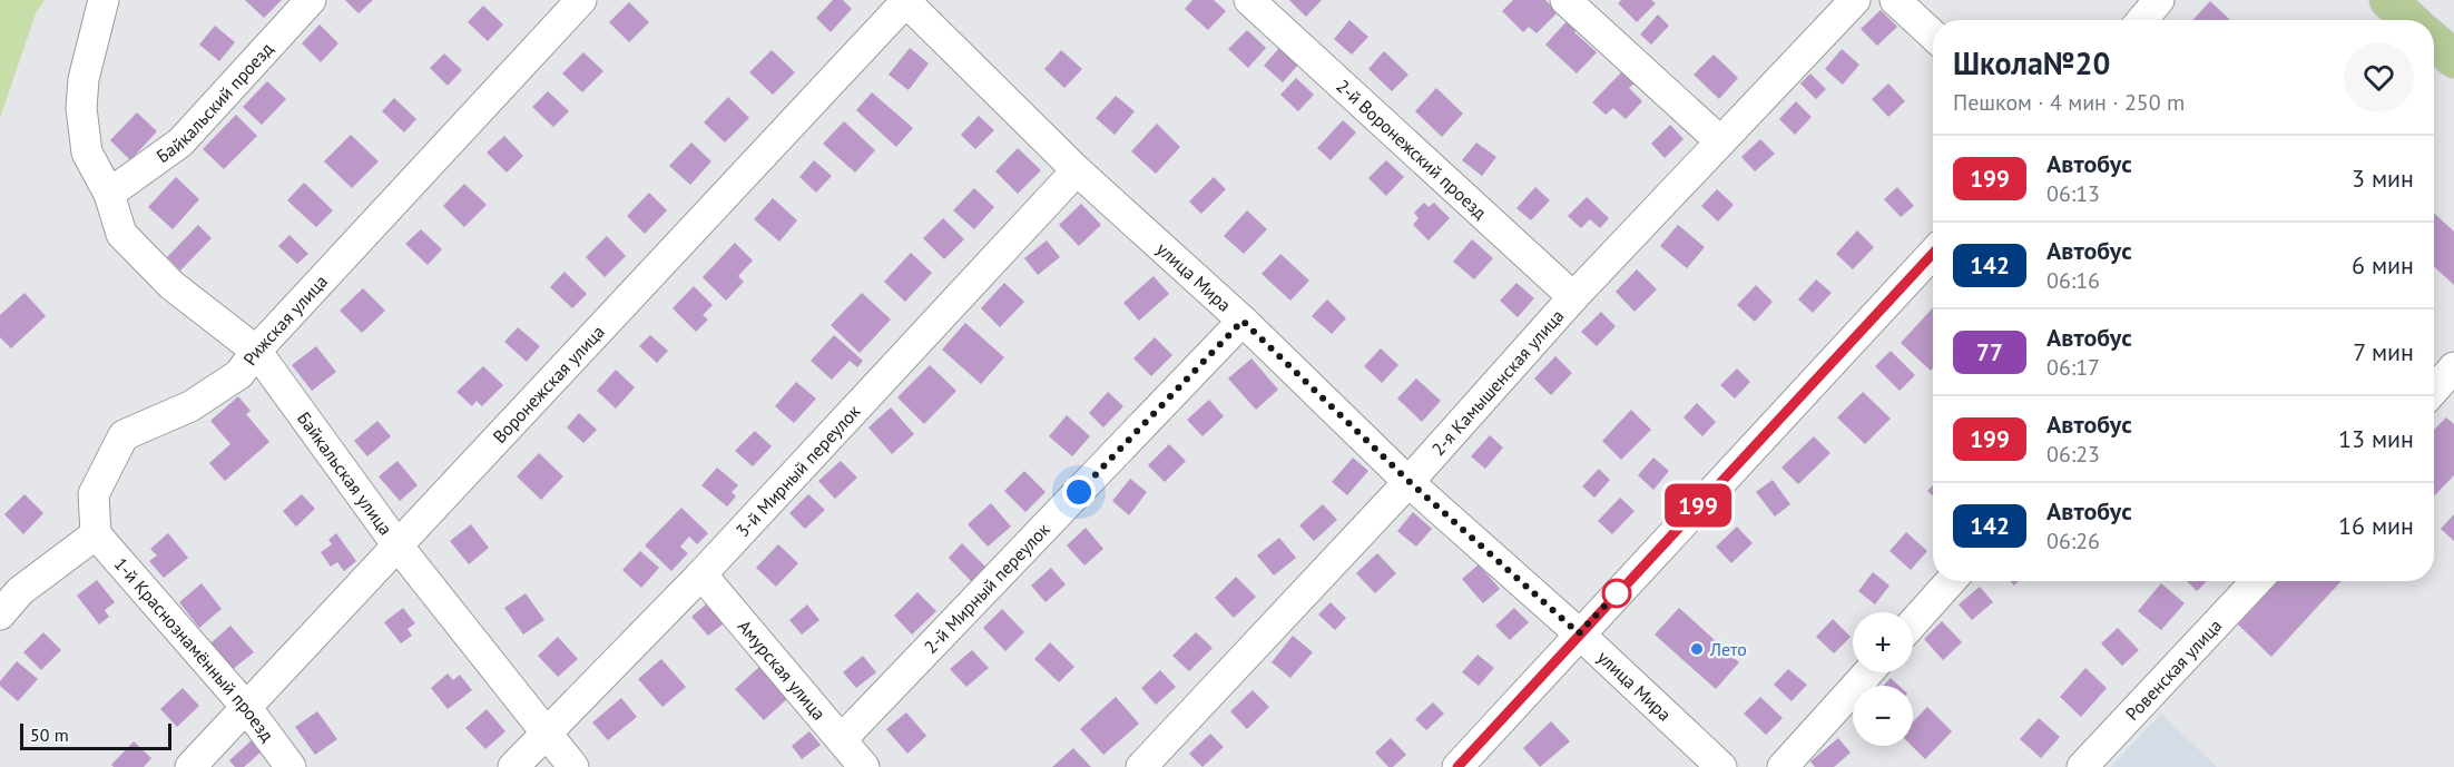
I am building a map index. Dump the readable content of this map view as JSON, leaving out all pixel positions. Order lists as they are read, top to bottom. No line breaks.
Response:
{"streets":{"street":["Байкальский проезд","2-й Воронежский проезд","улица Мира","Рижская улица","Воронежская улица","2-я Камышенская улица","3-й Мирный переулок","Байкальская улица","2-й Мирный переулок","1-й Краснознамённый проезд","Амурская улица","Ровенская улица"]},"crossings":[["Байкальский проезд","Байкальская улица"],["2-й Воронежский проезд","2-я Камышенская улица"],["улица Мира","Воронежская улица"],["улица Мира","2-я Камышенская улица"],["улица Мира","3-й Мирный переулок"],["улица Мира","2-й Мирный переулок"],["Рижская улица","Байкальская улица"],["Рижская улица","1-й Краснознамённый проезд"],["Воронежская улица","Байкальская улица"],["Воронежская улица","1-й Краснознамённый проезд"],["3-й Мирный переулок","Байкальская улица"],["3-й Мирный переулок","Амурская улица"],["2-й Мирный переулок","Амурская улица"]],"places":["Лето"],"lines":["bus line 199"],"scale_bar":"50 m","page":{"on_map":"199","heading":["Школа№20","Пешком · 4 мин · 250 m"],"list":[{"mark":"199","name":"Автобус","note":"06:13","value":"3 мин"},{"mark":"142","name":"Автобус","note":"06:16","value":"6 мин"},{"mark":"77","name":"Автобус","note":"06:17","value":"7 мин"},{"mark":"199","name":"Автобус","note":"06:23","value":"13 мин"},{"mark":"142","name":"Автобус","note":"06:26","value":"16 мин"}],"map_buttons":["+","−"],"scale":"50 m"}}
